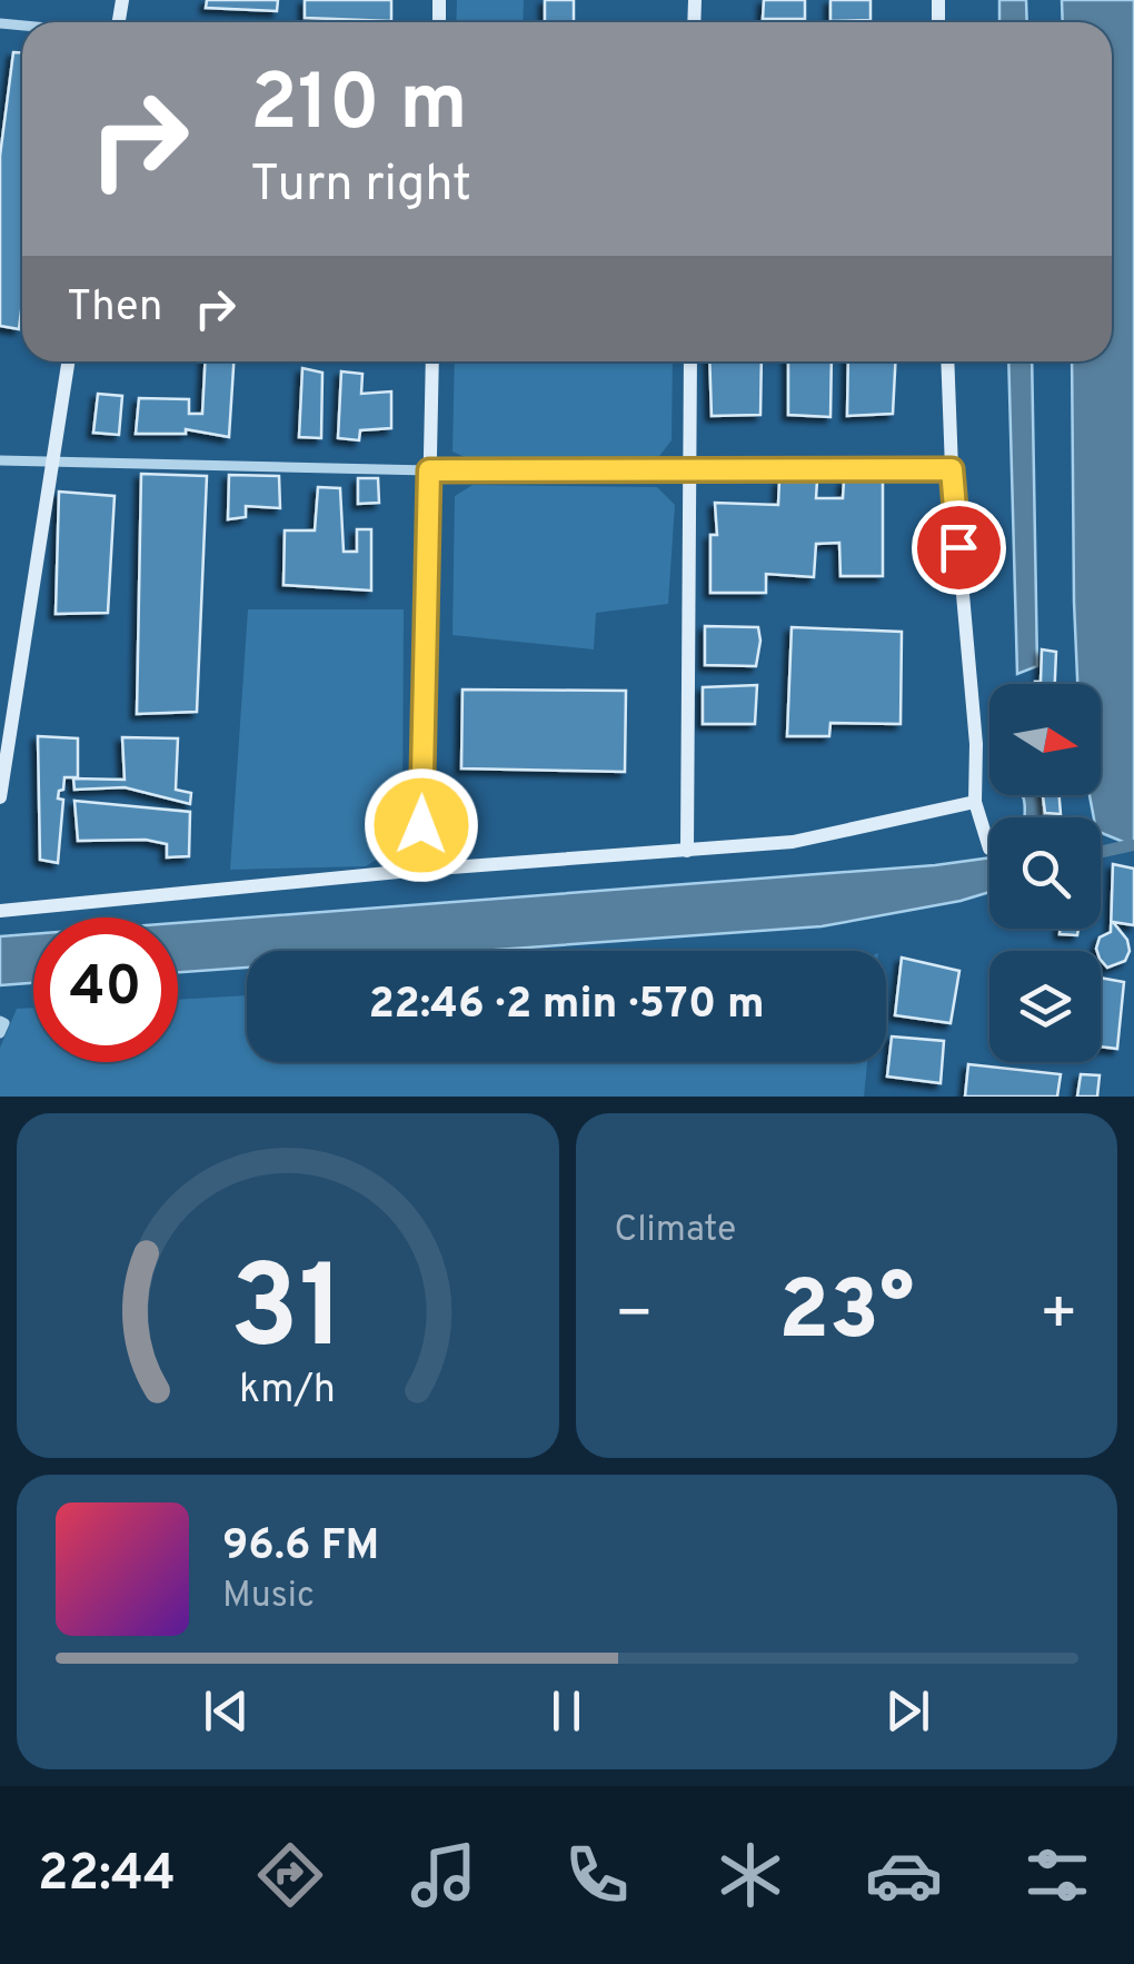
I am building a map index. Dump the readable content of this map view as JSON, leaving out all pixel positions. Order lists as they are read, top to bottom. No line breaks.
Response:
{"north":"right","page":{"turn":["210 m","Turn right"],"then":"Then","limit":"40","trip":"22:46 · 2 min · 570 m","tile":"Climate","heat":["−","23°","+"],"song":["96.6 FM","Music"],"tabs":"22:44","gauge":["31","km/h"]}}
